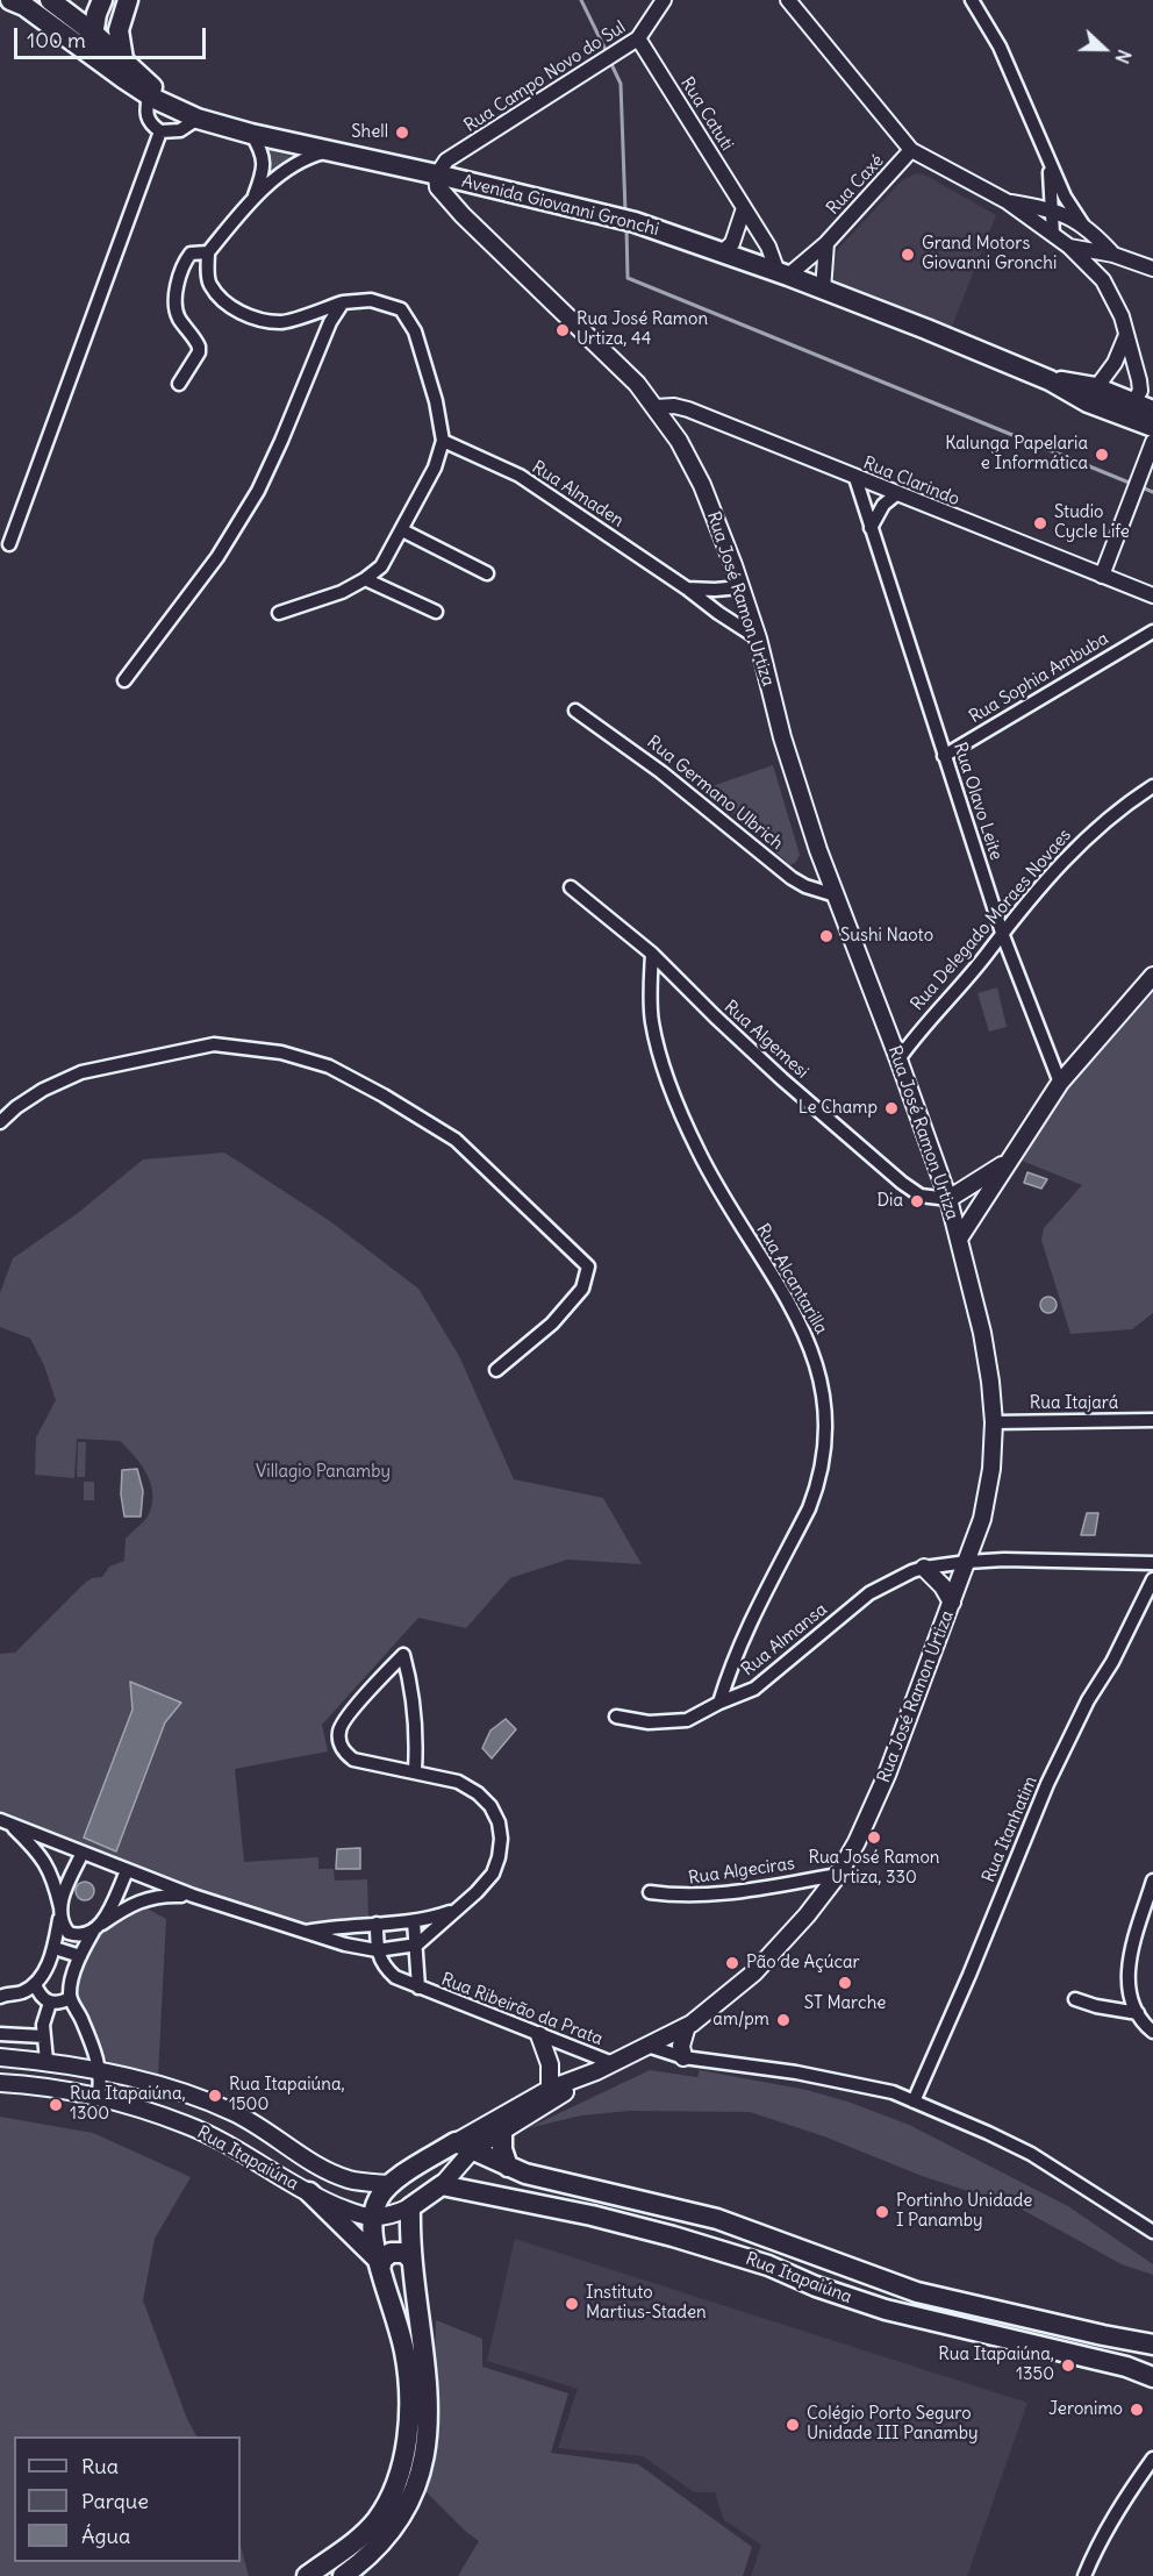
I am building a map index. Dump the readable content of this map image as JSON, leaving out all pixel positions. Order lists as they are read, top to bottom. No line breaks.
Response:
{"streets":{"main road":["Avenida Giovanni Gronchi","Rua José Ramon Urtiza","Rua Itapaiúna"],"street":["Rua Campo Novo do Sul","Rua Catuti","Rua Caxé","Rua Clarindo","Rua Almaden","Rua Sophia Ambuba","Rua Germano Ulbrich","Rua Olavo Leite","Rua Delegado Moraes Novaes","Rua Algemesi","Rua Alcantarilla","Rua Itajará","Rua Almansa","Rua Itanhatim","Rua Algeciras","Rua Ribeirão da Prata"]},"crossings":[["Rua Campo Novo do Sul","Rua Catuti"],["Rua Campo Novo do Sul","Avenida Giovanni Gronchi"],["Rua Campo Novo do Sul","Rua José Ramon Urtiza"],["Rua Catuti","Rua Caxé"],["Rua Catuti","Avenida Giovanni Gronchi"],["Rua Caxé","Avenida Giovanni Gronchi"],["Avenida Giovanni Gronchi","Rua José Ramon Urtiza"],["Rua Clarindo","Rua José Ramon Urtiza"],["Rua Clarindo","Rua Olavo Leite"],["Rua Almaden","Rua José Ramon Urtiza"],["Rua José Ramon Urtiza","Rua Germano Ulbrich"],["Rua José Ramon Urtiza","Rua Delegado Moraes Novaes"],["Rua José Ramon Urtiza","Rua Algemesi"],["Rua José Ramon Urtiza","Rua Itajará"],["Rua José Ramon Urtiza","Rua Almansa"],["Rua José Ramon Urtiza","Rua Algeciras"],["Rua José Ramon Urtiza","Rua Ribeirão da Prata"],["Rua José Ramon Urtiza","Rua Itapaiúna"],["Rua Sophia Ambuba","Rua Olavo Leite"],["Rua Olavo Leite","Rua Delegado Moraes Novaes"],["Rua Algemesi","Rua Alcantarilla"],["Rua Alcantarilla","Rua Almansa"]],"parks":["Villagio Panamby"],"places":["Shell","Grand Motors Giovanni Gronchi","Rua José Ramon Urtiza, 44","Kalunga Papelaria e Informática","Studio Cycle Life","Sushi Naoto","Le Champ","Dia","Rua José Ramon Urtiza, 330","Pão de Açúcar","ST Marche","am/pm","Rua Itapaiúna, 1500","Rua Itapaiúna, 1300","Portinho Unidade I Panamby","Instituto Martius-Staden","Rua Itapaiúna, 1350","Jeronimo","Colégio Porto Seguro Unidade III Panamby"],"legend":["Rua","Parque","Água"],"scale_bar":"100 m","north":"right"}
